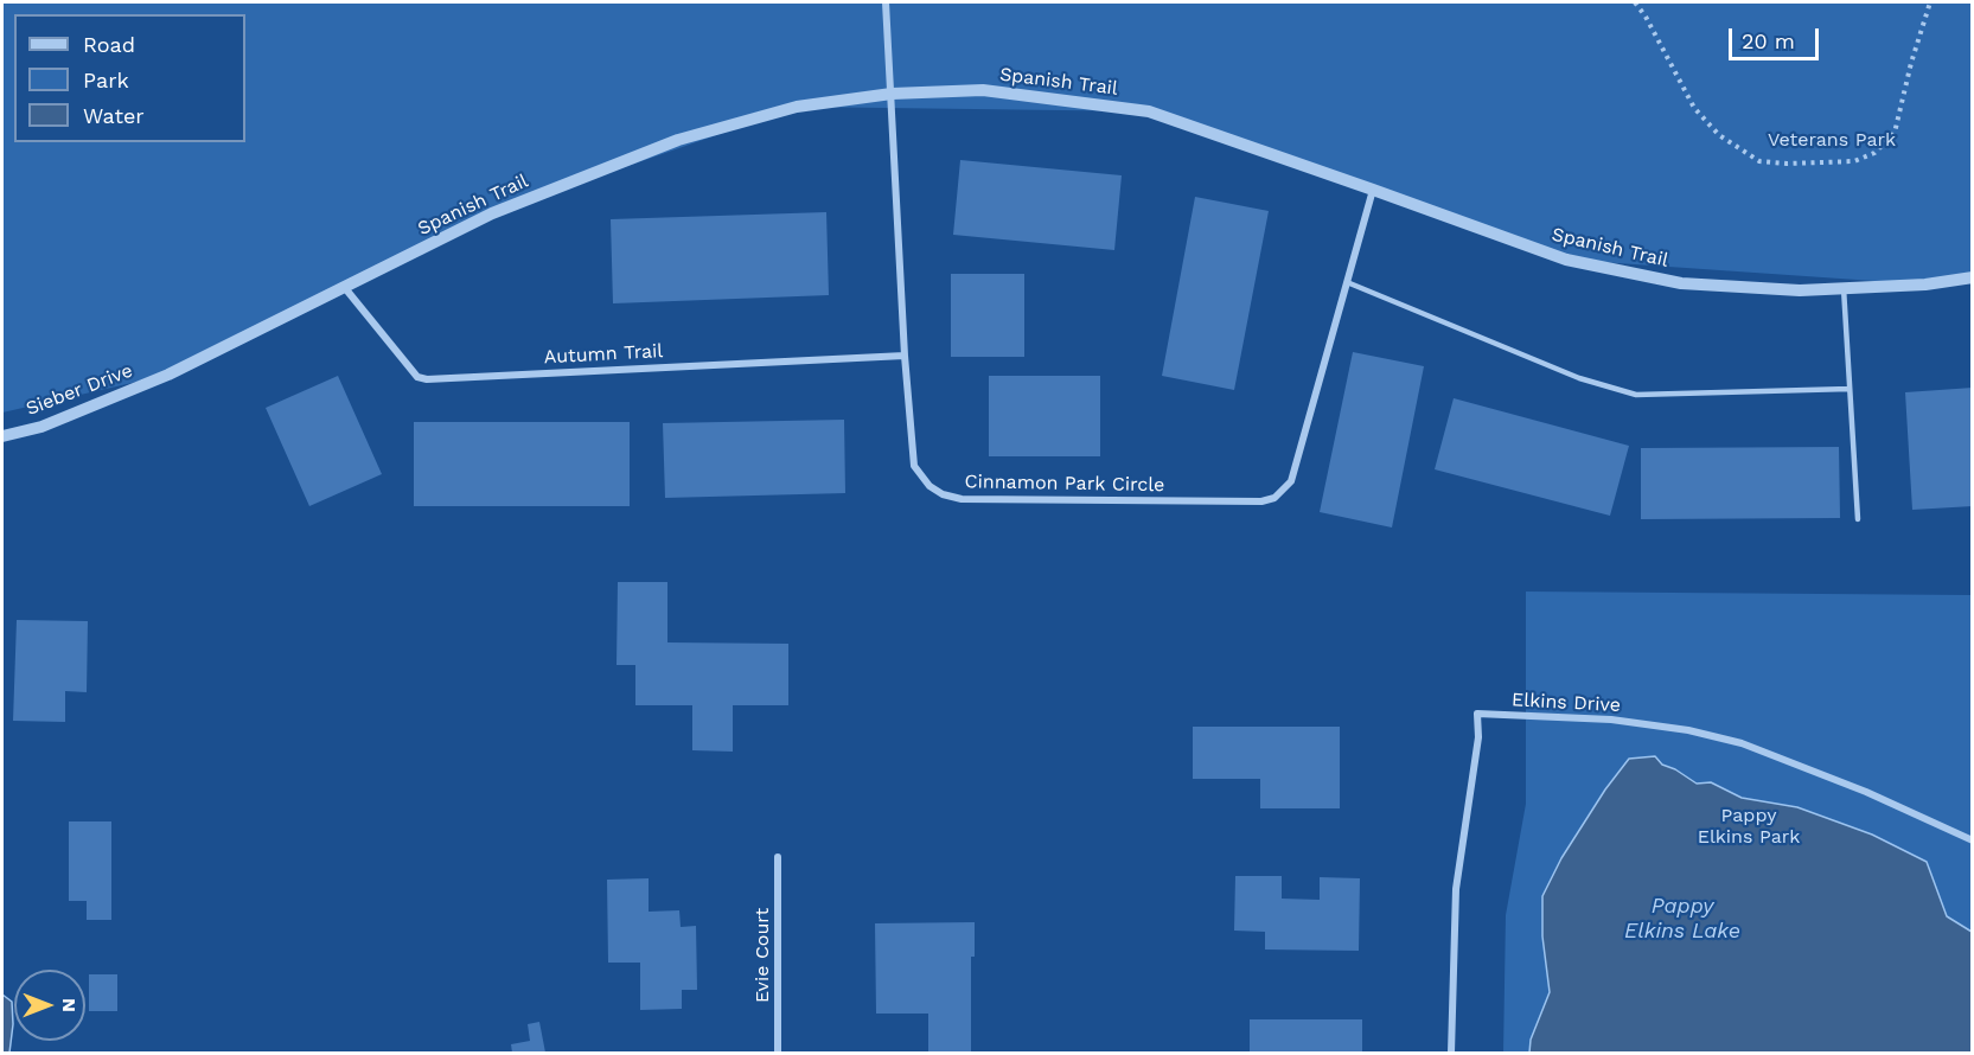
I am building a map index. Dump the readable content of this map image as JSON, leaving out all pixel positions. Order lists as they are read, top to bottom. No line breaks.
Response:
{"streets":{"street":["Spanish Trail","Autumn Trail","Sieber Drive","Cinnamon Park Circle","Elkins Drive","Evie Court"]},"crossings":[["Spanish Trail","Autumn Trail"],["Spanish Trail","Sieber Drive"],["Spanish Trail","Cinnamon Park Circle"],["Autumn Trail","Cinnamon Park Circle"]],"water":["Pappy Elkins Lake"],"parks":["Veterans Park","Pappy Elkins Park"],"legend":["Road","Park","Water"],"scale_bar":"20 m","north":"right"}
